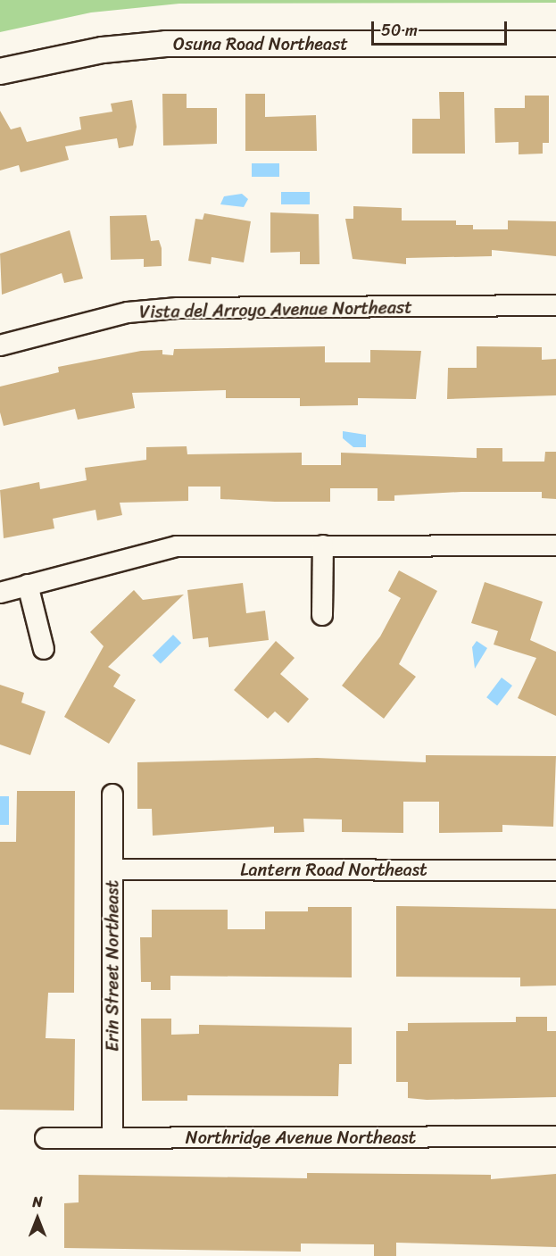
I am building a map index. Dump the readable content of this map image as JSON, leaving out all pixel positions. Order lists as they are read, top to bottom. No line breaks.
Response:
{"streets":{"street":["Osuna Road Northeast","Vista del Arroyo Avenue Northeast","Lantern Road Northeast","Erin Street Northeast","Northridge Avenue Northeast"]},"crossings":[["Lantern Road Northeast","Erin Street Northeast"],["Erin Street Northeast","Northridge Avenue Northeast"]],"scale_bar":"50 m","north":"top"}
